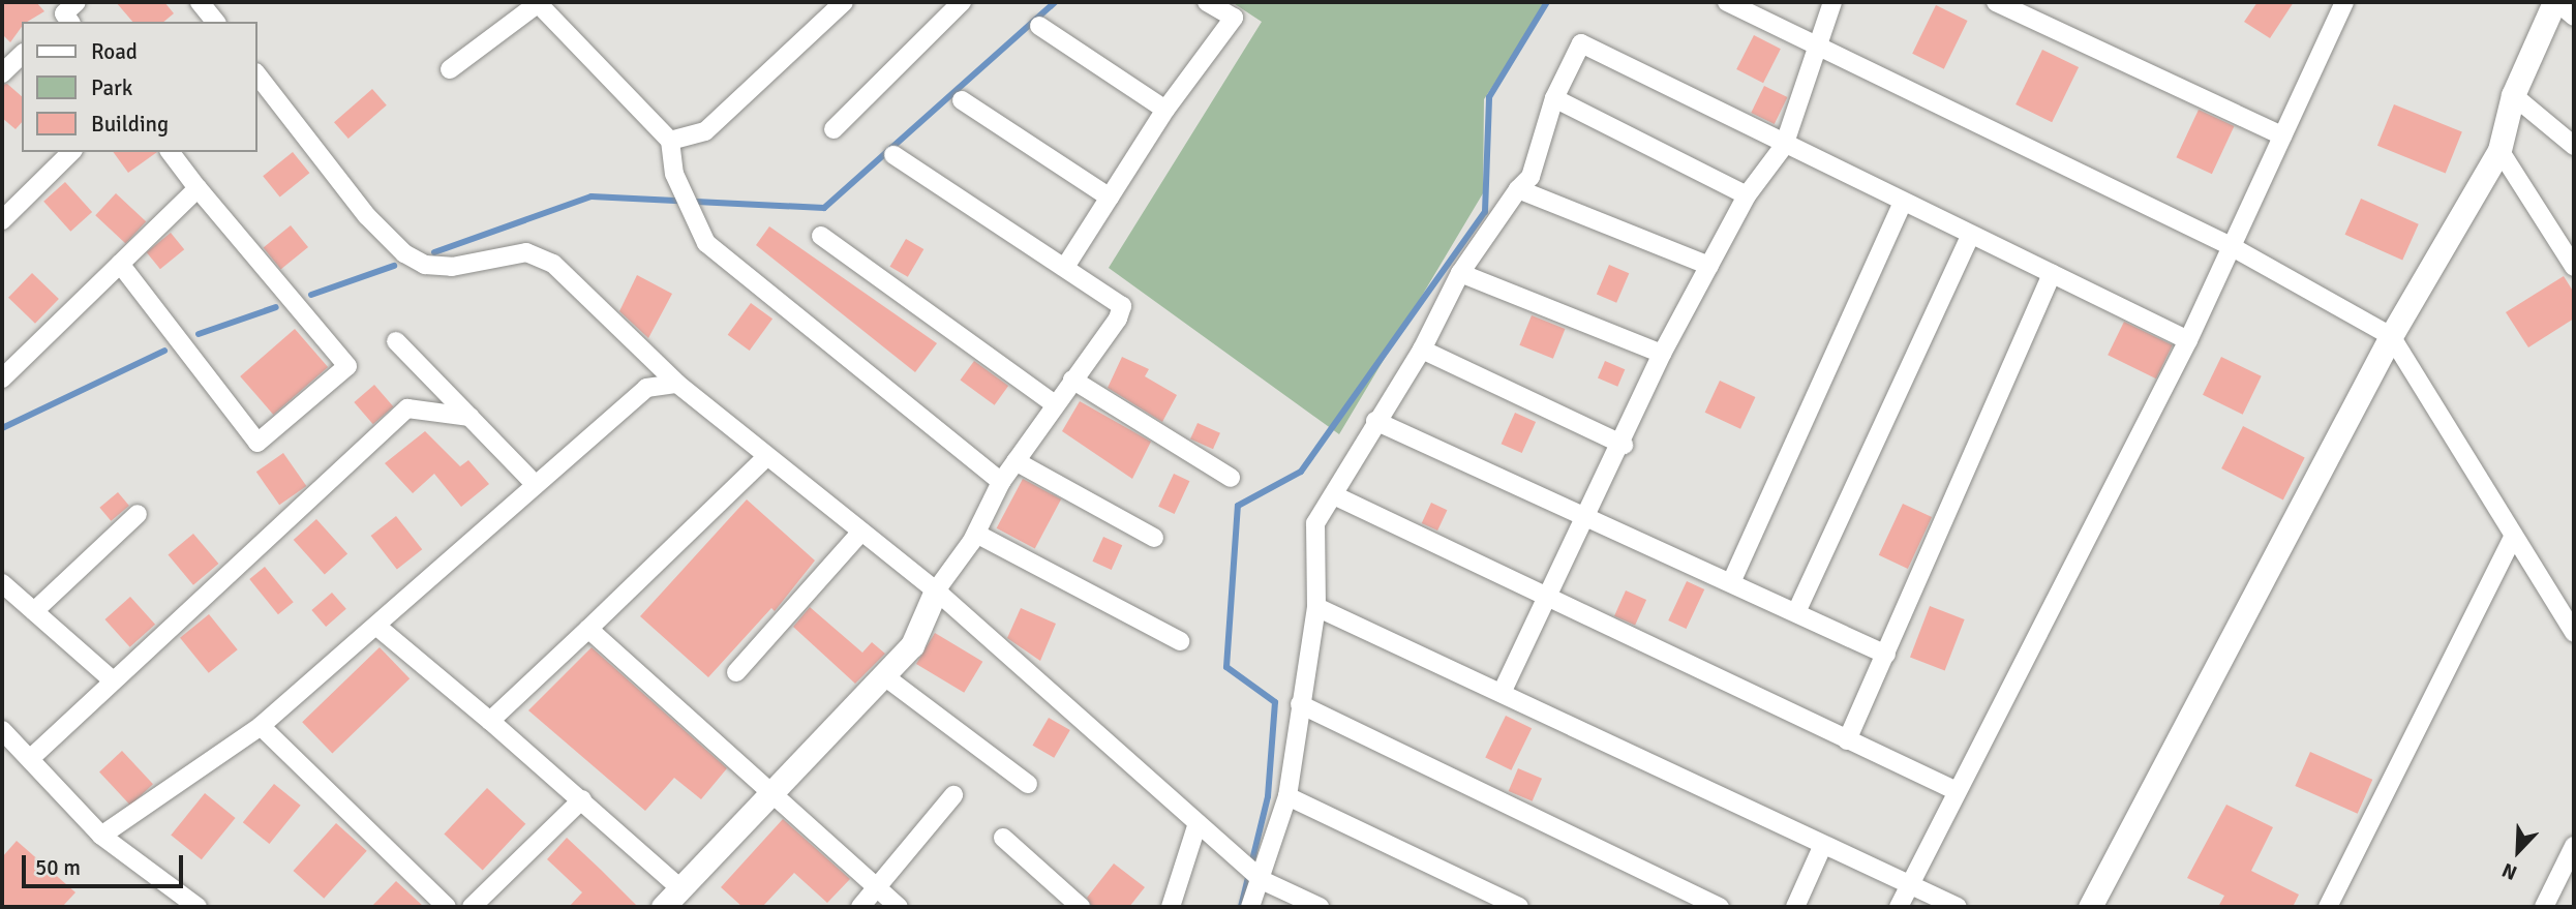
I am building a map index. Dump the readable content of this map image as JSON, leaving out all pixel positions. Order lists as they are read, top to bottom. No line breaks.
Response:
{"legend":["Road","Park","Building"],"scale_bar":"50 m","north":"bottom left"}
